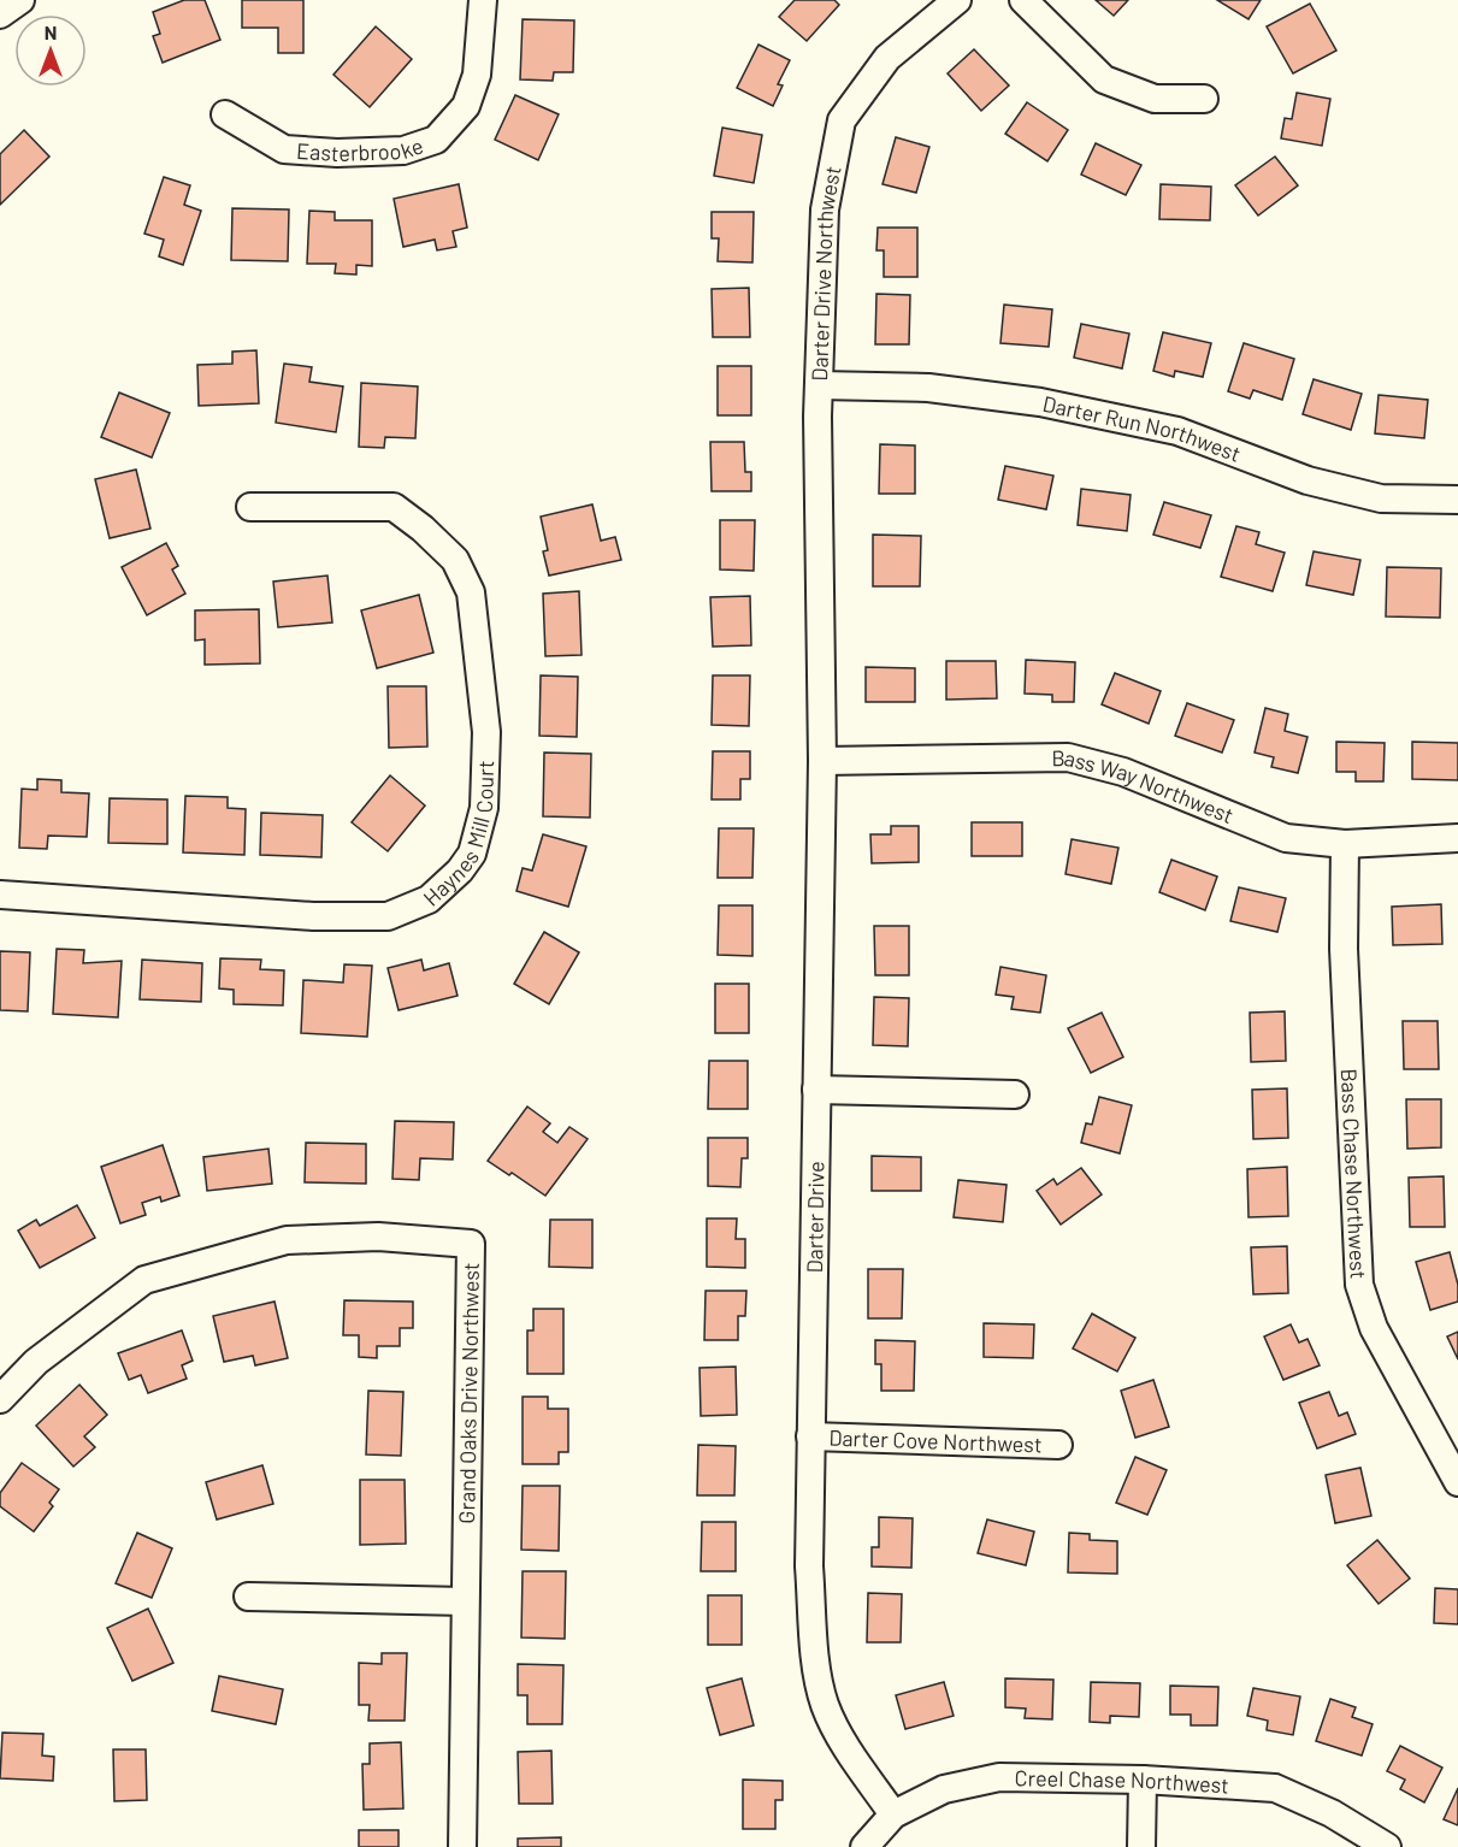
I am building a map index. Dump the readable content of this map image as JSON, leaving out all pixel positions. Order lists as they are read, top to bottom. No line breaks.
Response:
{"streets":{"street":["Easterbrooke","Darter Drive Northwest","Darter Run Northwest","Bass Way Northwest","Haynes Mill Court","Bass Chase Northwest","Darter Drive","Grand Oaks Drive Northwest","Darter Cove Northwest","Creel Chase Northwest"]},"crossings":[["Darter Drive Northwest","Darter Run Northwest"],["Darter Drive Northwest","Darter Drive"],["Bass Way Northwest","Bass Chase Northwest"],["Bass Way Northwest","Darter Drive"],["Darter Drive","Darter Cove Northwest"],["Darter Drive","Creel Chase Northwest"]],"north":"top"}
